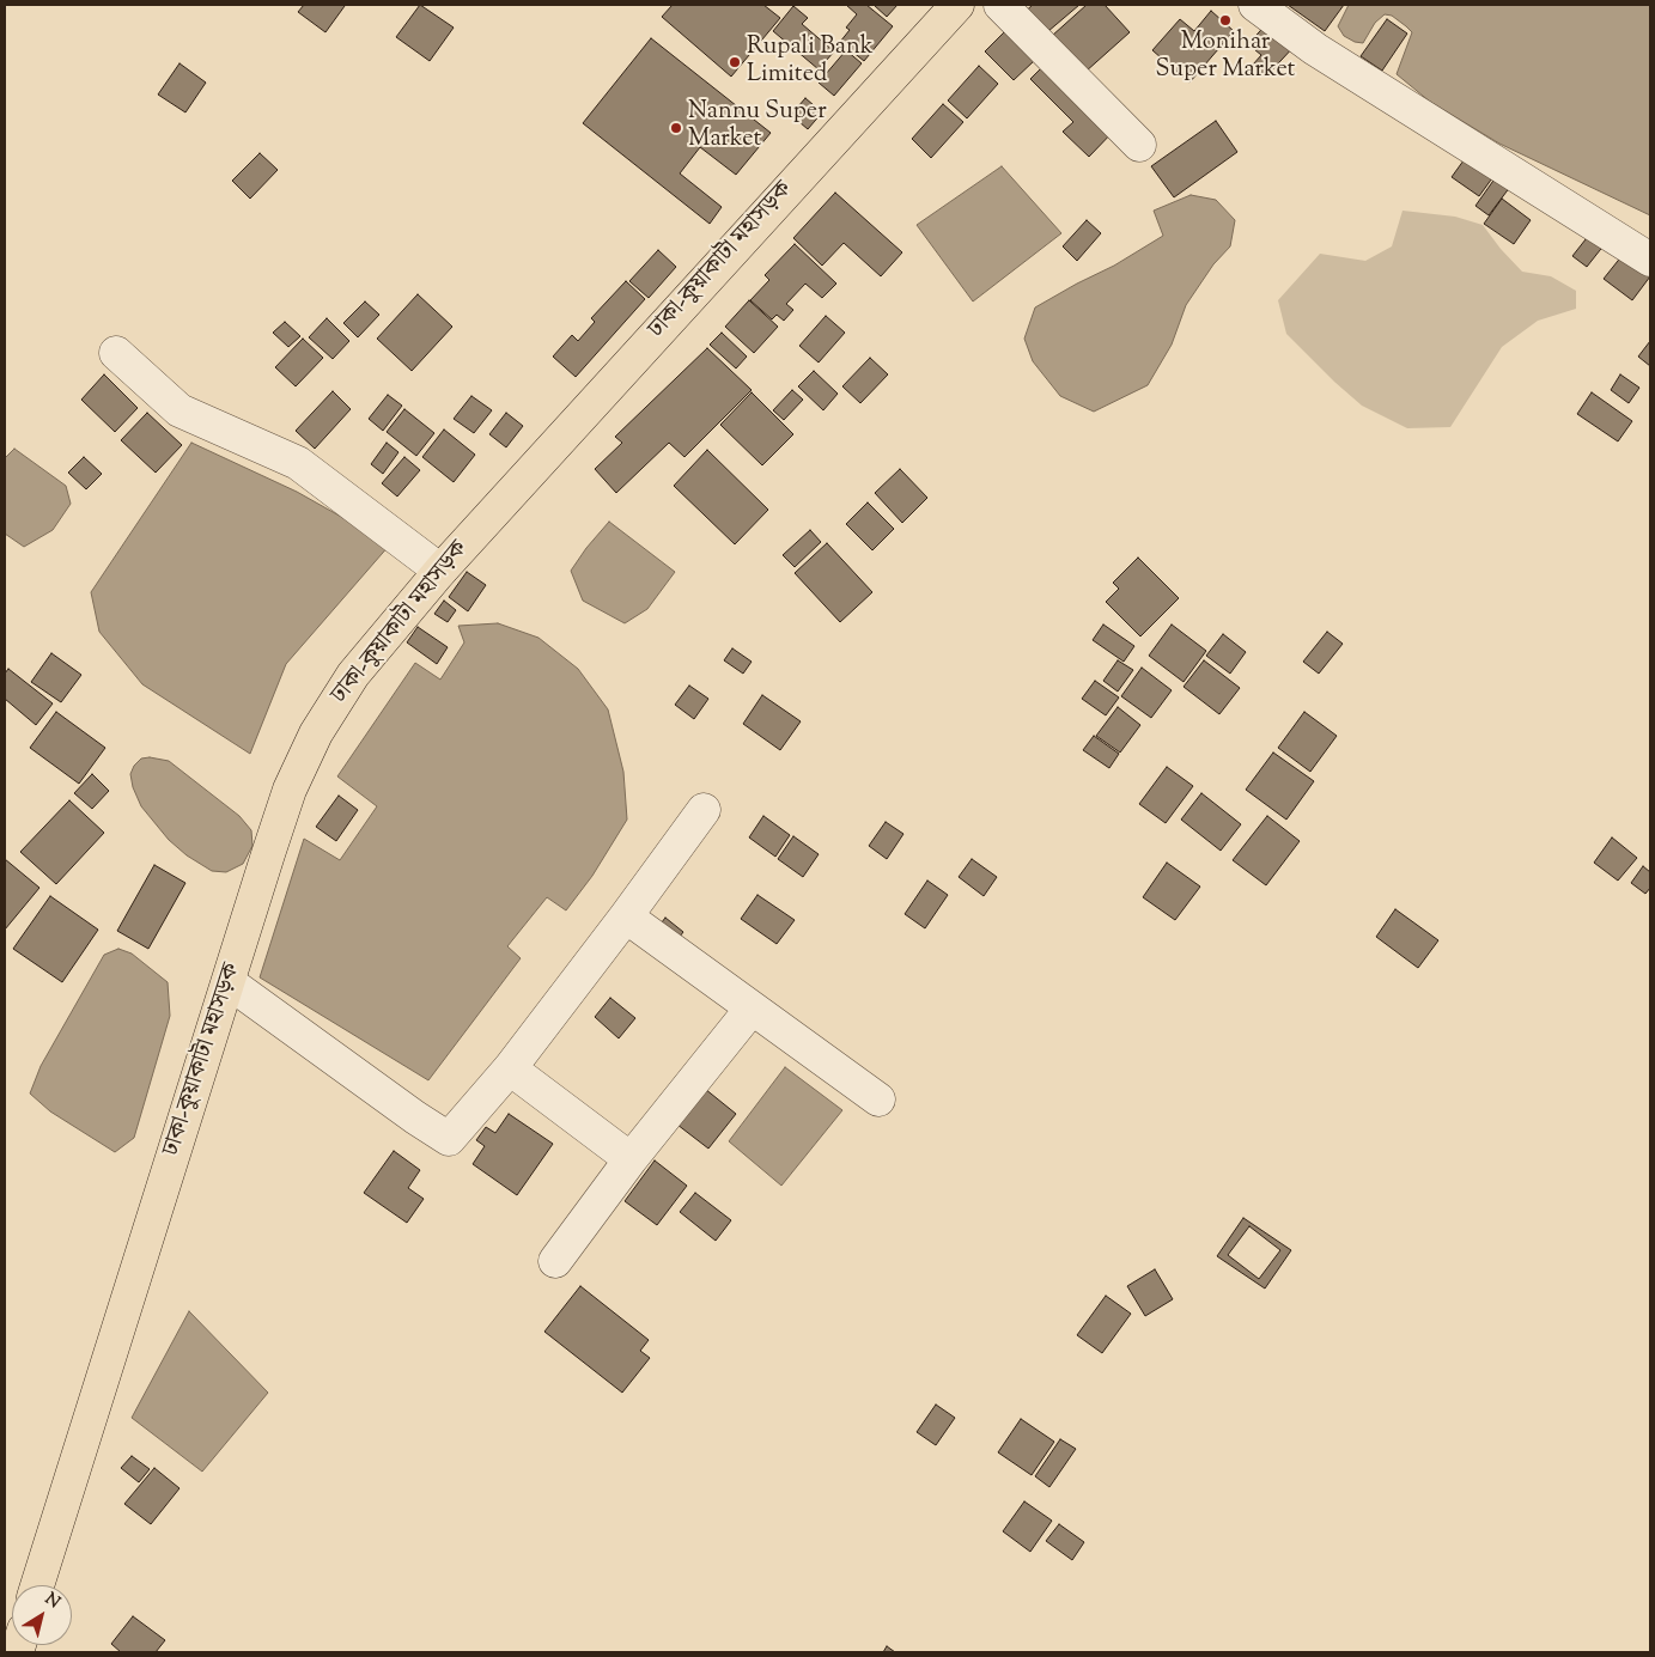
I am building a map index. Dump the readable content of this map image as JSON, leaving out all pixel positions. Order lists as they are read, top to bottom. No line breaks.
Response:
{"streets":{"main road":["ঢাকা-কুয়াকাটা মহাসড়ক"]},"places":["Monihar Super Market","Rupali Bank Limited","Nannu Super Market"],"north":"top right"}
